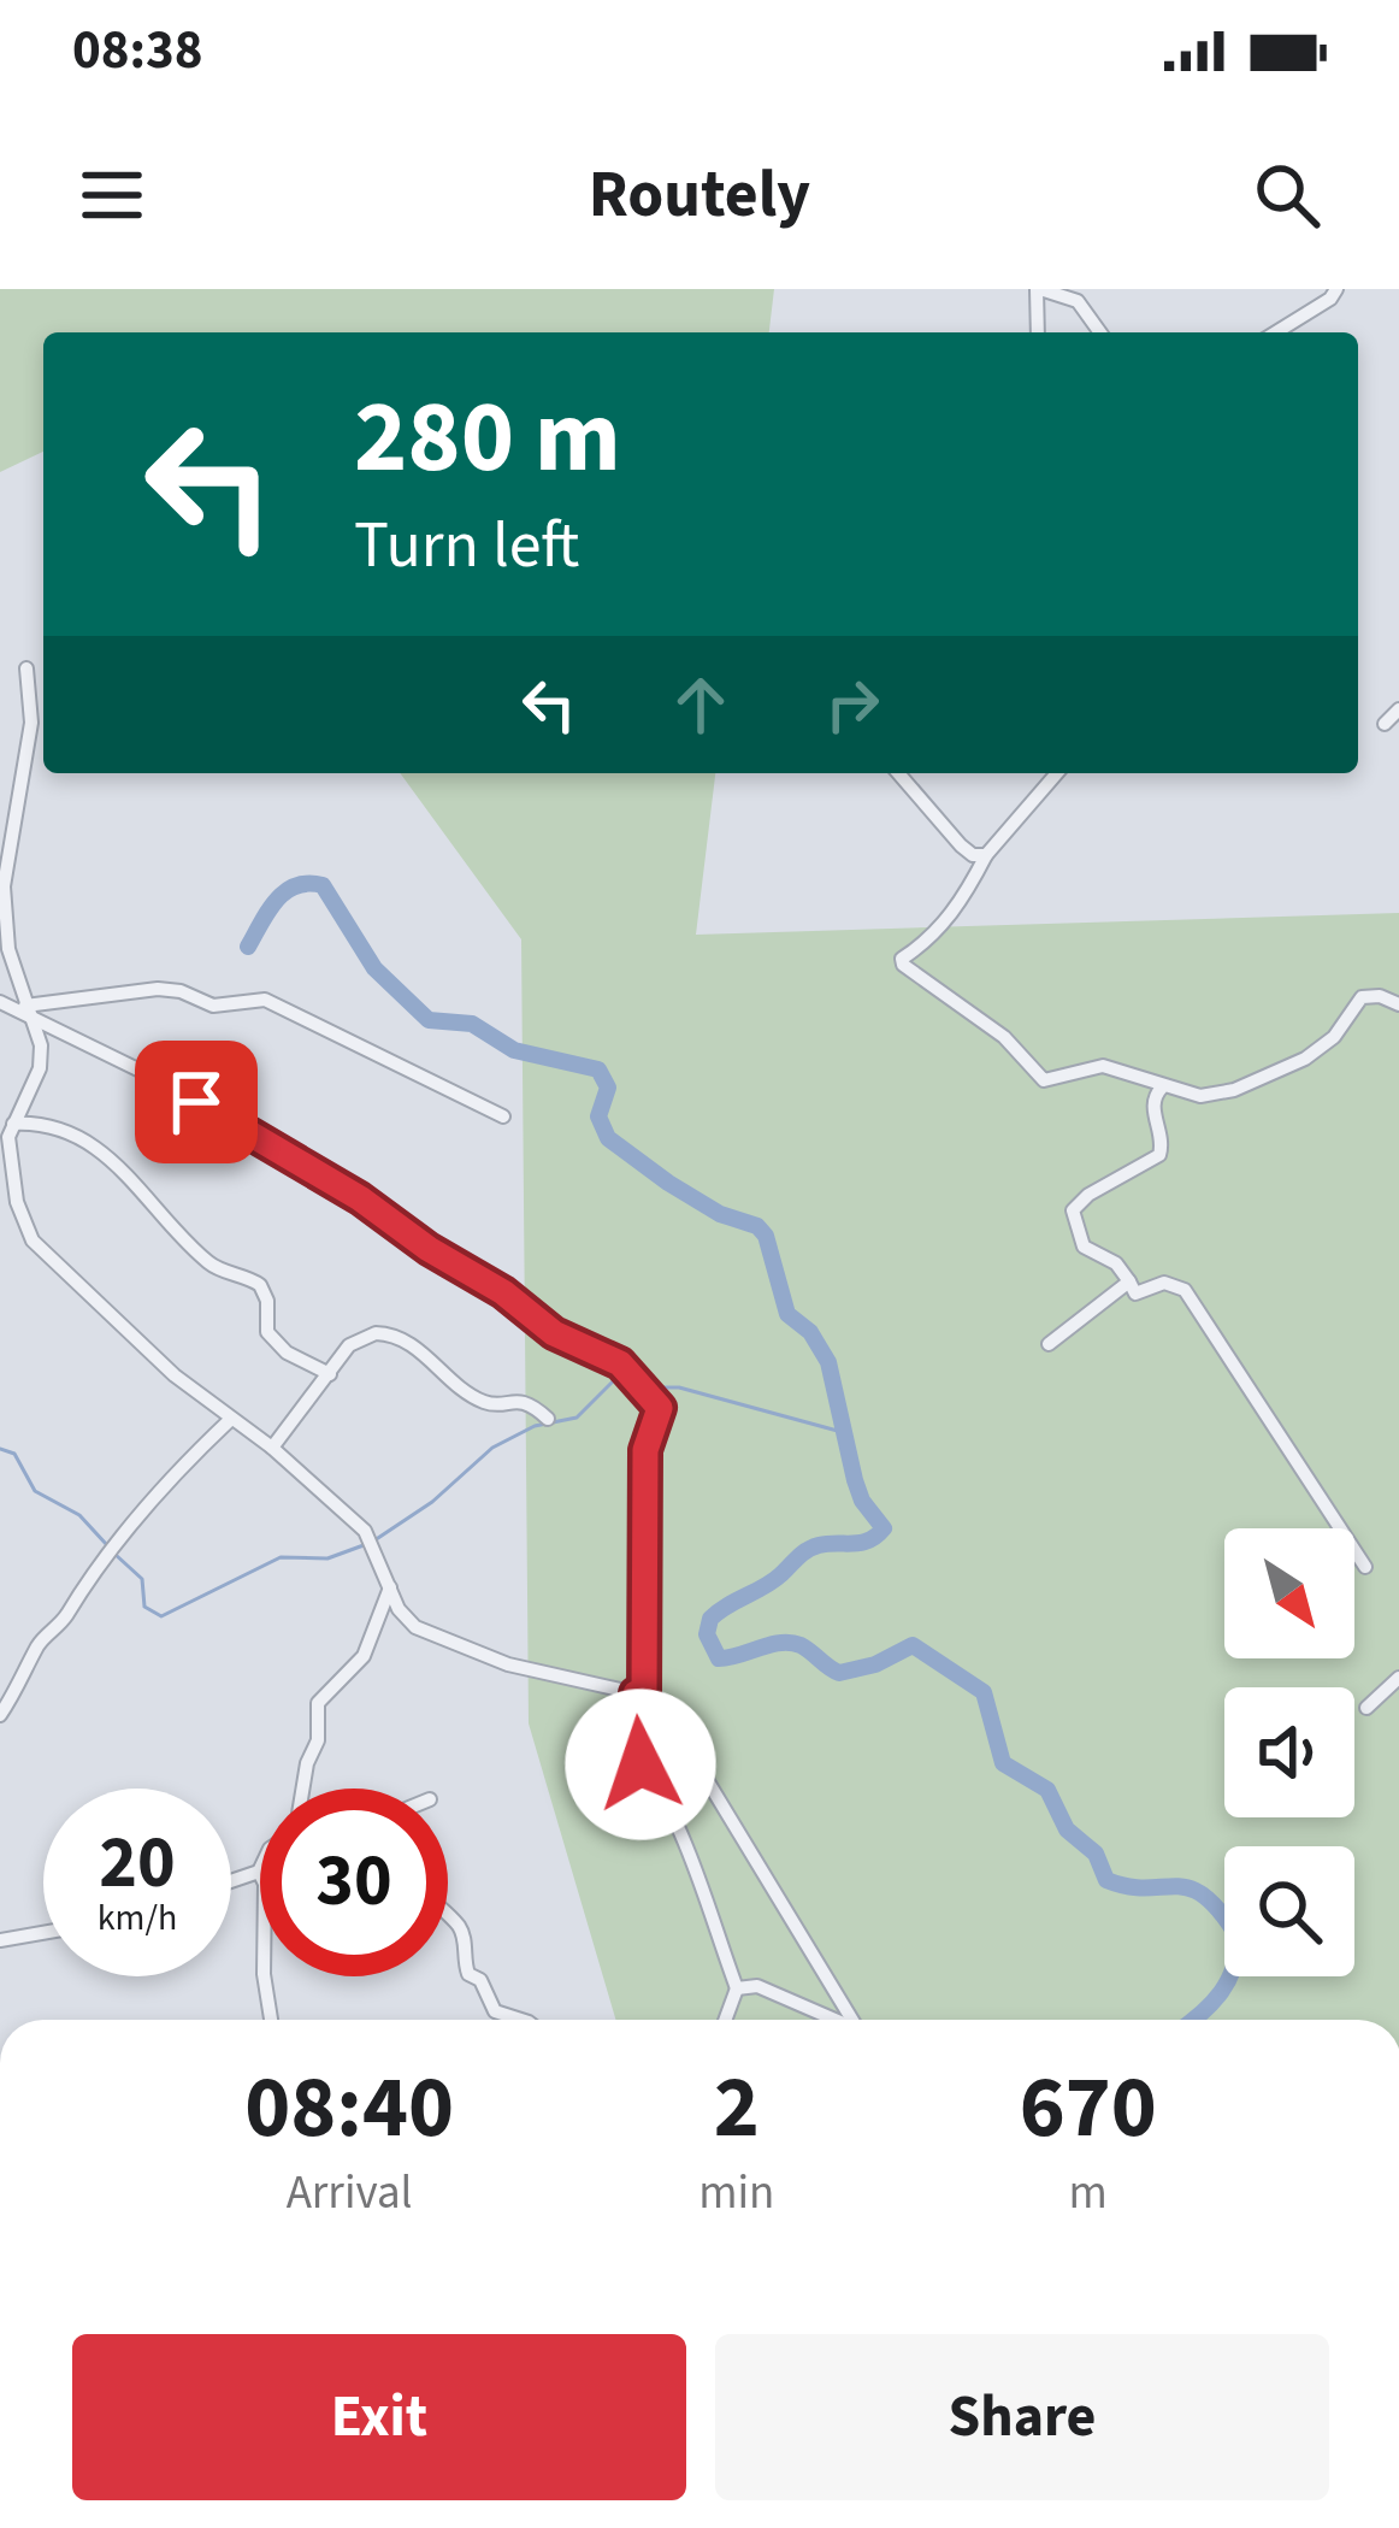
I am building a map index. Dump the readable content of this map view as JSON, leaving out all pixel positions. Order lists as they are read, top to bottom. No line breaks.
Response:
{"north":"bottom right","page":{"status":"08:38","header":"Routely","turn":["280 m","Turn left"],"speed":"20 km/h","limit":"30","eta":["08:40","Arrival","2","min","670","m"],"buttons":["Exit","Share"]}}
